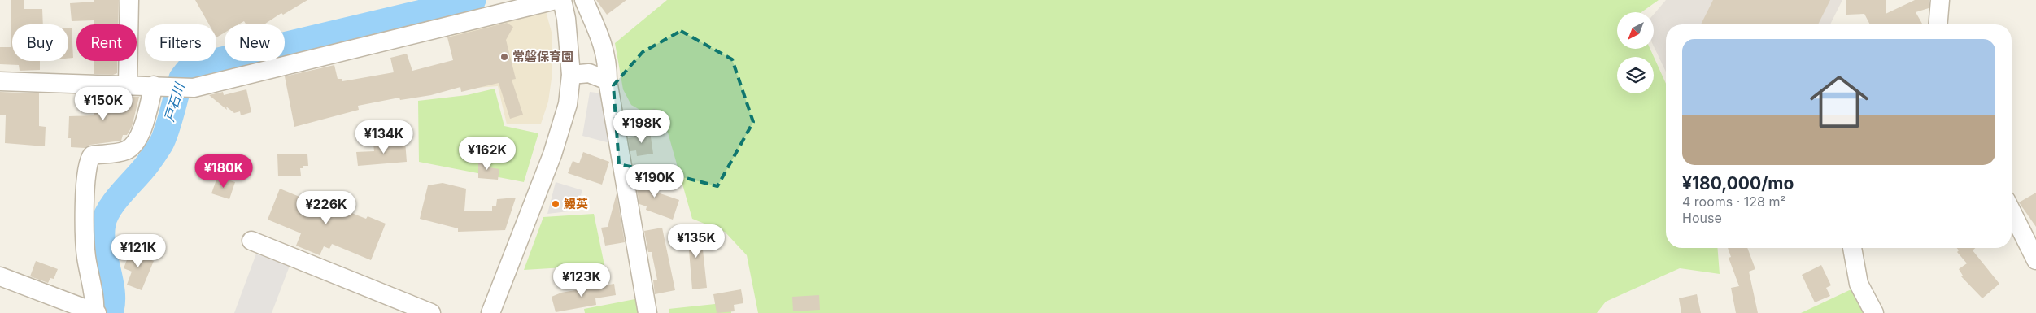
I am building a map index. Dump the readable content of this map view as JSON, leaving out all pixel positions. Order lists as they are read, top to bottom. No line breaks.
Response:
{"water":["戸石川"],"places":["常磐保育園","鰻英"],"north":"bottom left","page":{"chip":["Buy","Rent","Filters","New"],"list":[{"name":"¥180,000/mo","note":"4 rooms · 128 m² · House"}],"price":["¥150K","¥198K","¥134K","¥162K","¥180K","¥190K","¥226K","¥135K","¥121K","¥123K"]}}
